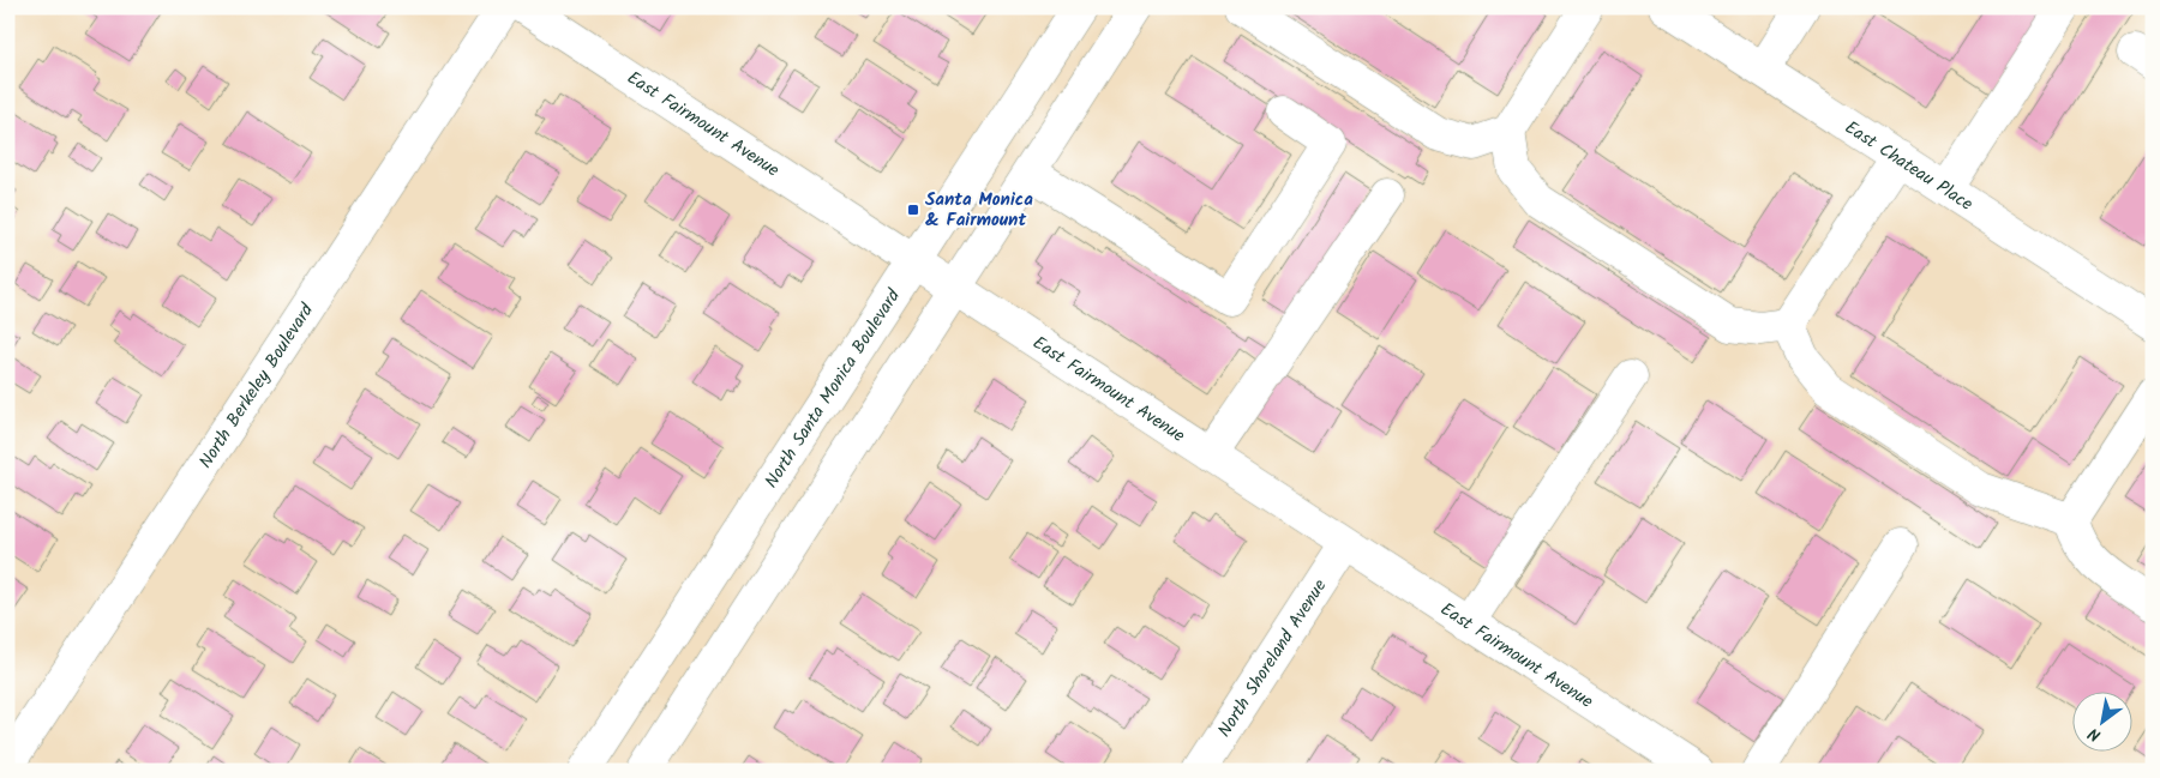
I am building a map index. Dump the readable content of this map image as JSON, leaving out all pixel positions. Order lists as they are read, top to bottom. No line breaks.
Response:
{"streets":{"street":["East Fairmount Avenue","East Chateau Place","North Berkeley Boulevard","North Santa Monica Boulevard","North Shoreland Avenue"]},"crossings":[["East Fairmount Avenue","North Santa Monica Boulevard"],["East Fairmount Avenue","North Shoreland Avenue"]],"places":{"transit":["Santa Monica & Fairmount"]},"north":"bottom left"}
